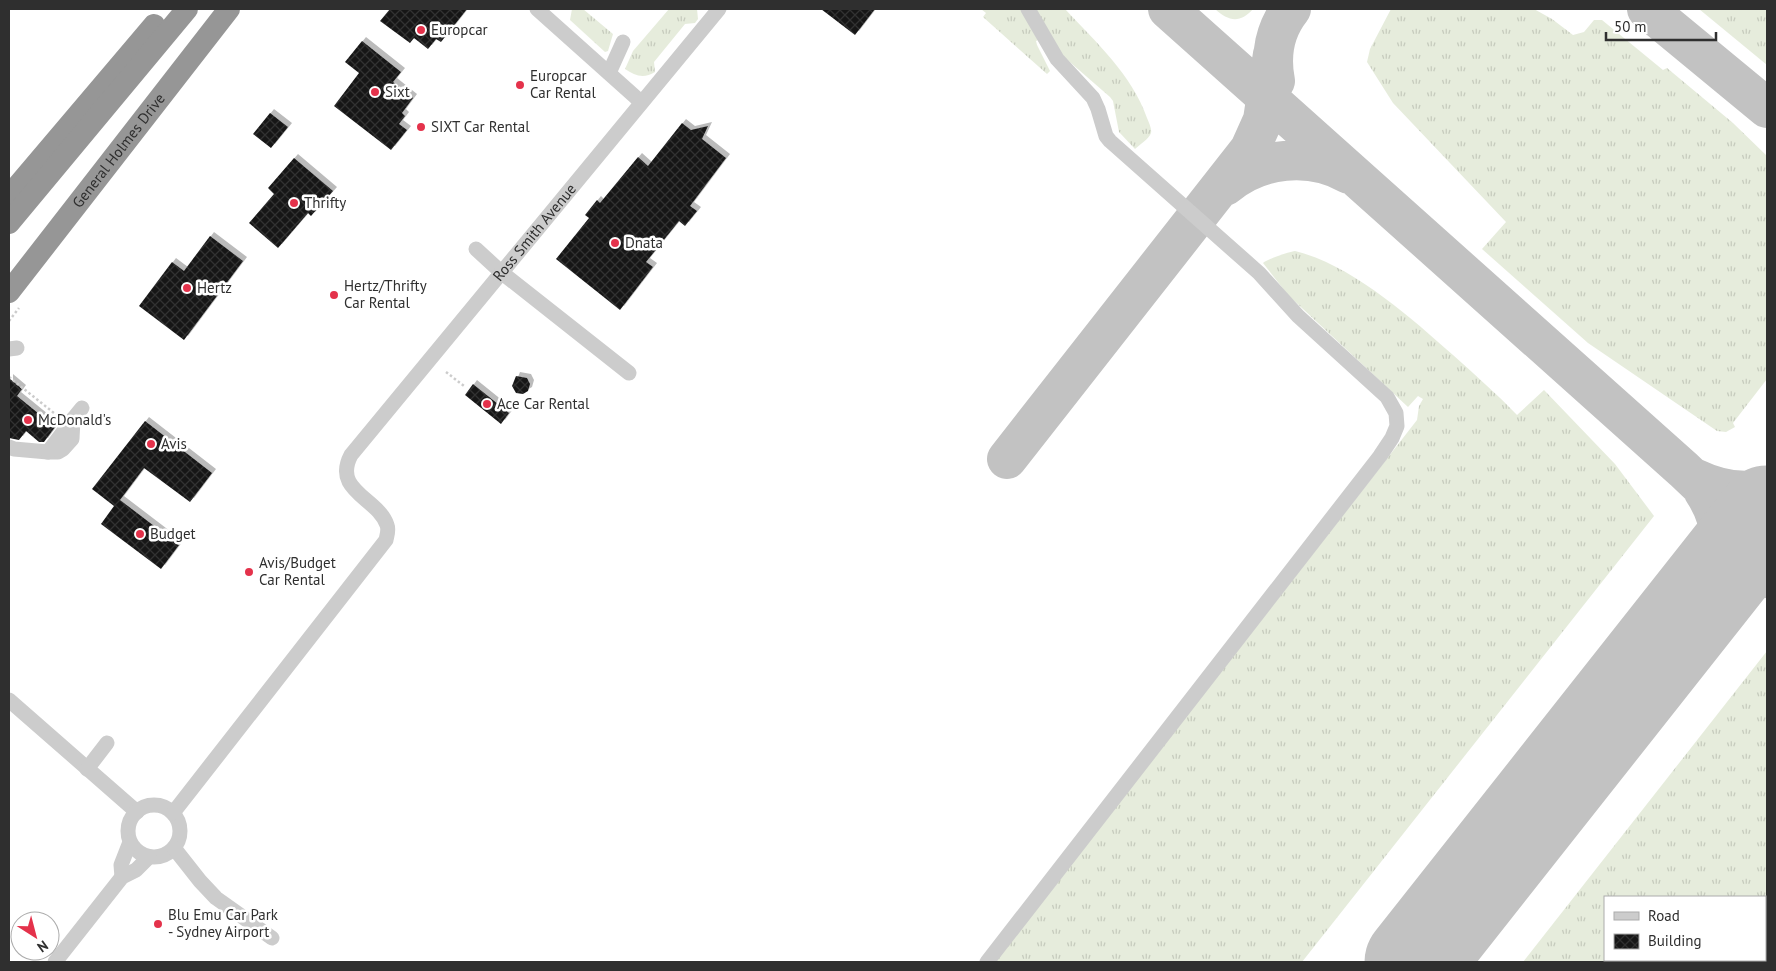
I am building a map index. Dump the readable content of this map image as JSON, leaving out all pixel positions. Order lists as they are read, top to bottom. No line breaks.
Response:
{"streets":{"highway":["General Holmes Drive"],"lane":["Ross Smith Avenue"]},"places":["Europcar","Europcar Car Rental","Sixt","SIXT Car Rental","Thrifty","Dnata","Hertz","Hertz/Thrifty Car Rental","Ace Car Rental","McDonald's","Avis","Budget","Avis/Budget Car Rental","Blu Emu Car Park - Sydney Airport"],"legend":["Road","Building"],"scale_bar":"50 m","north":"bottom right"}
